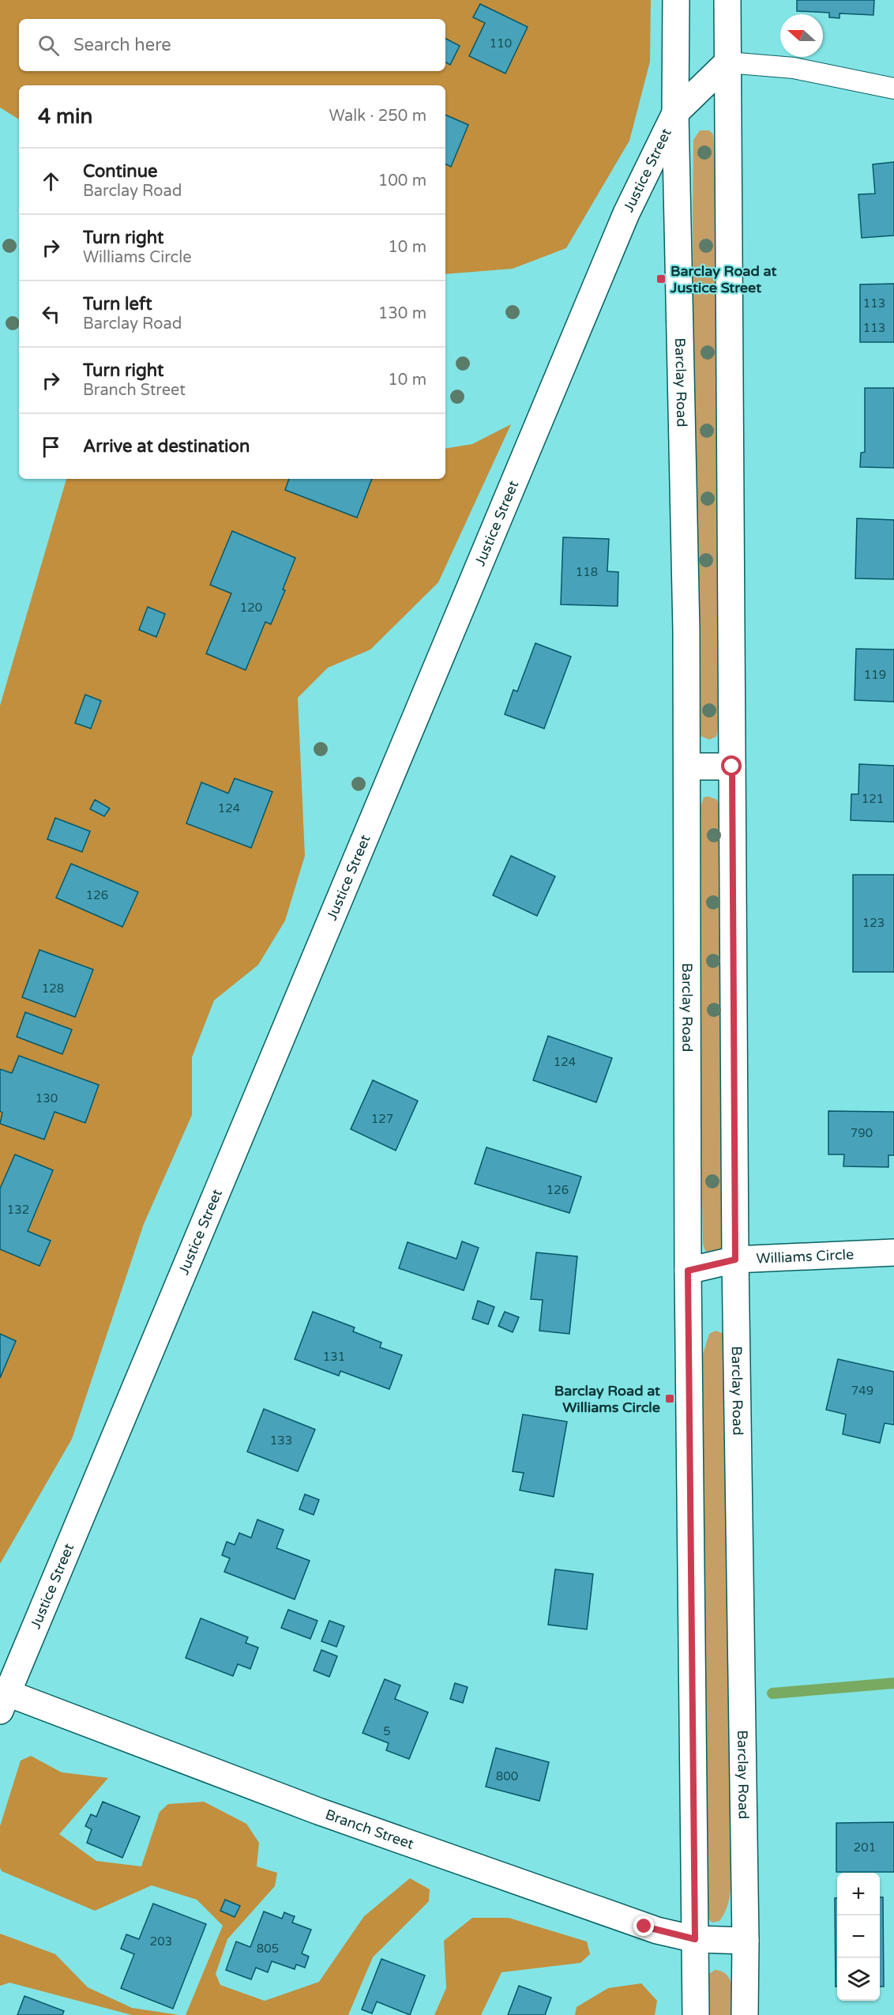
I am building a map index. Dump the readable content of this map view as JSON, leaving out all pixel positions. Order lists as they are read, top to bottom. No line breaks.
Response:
{"streets":{"street":["Justice Street","Barclay Road","Williams Circle","Branch Street"]},"crossings":[["Justice Street","Barclay Road"],["Justice Street","Branch Street"],["Barclay Road","Williams Circle"],["Barclay Road","Branch Street"]],"places":{"transit":["Barclay Road at Justice Street","Barclay Road at Williams Circle"]},"house_numbers":["110","113","113","118","120","119","121","124","126","123","128","124","130","127","790","126","132","131","749","133","5","800","201","203","805"],"north":"left","page":{"search":"Search here","heading":["4 min","Walk · 250 m"],"list":[["Continue","Barclay Road","100 m"],["Turn right","Williams Circle","10 m"],["Turn left","Barclay Road","130 m"],["Turn right","Branch Street","10 m"],"Arrive at destination"],"map_buttons":["+","−"]}}
